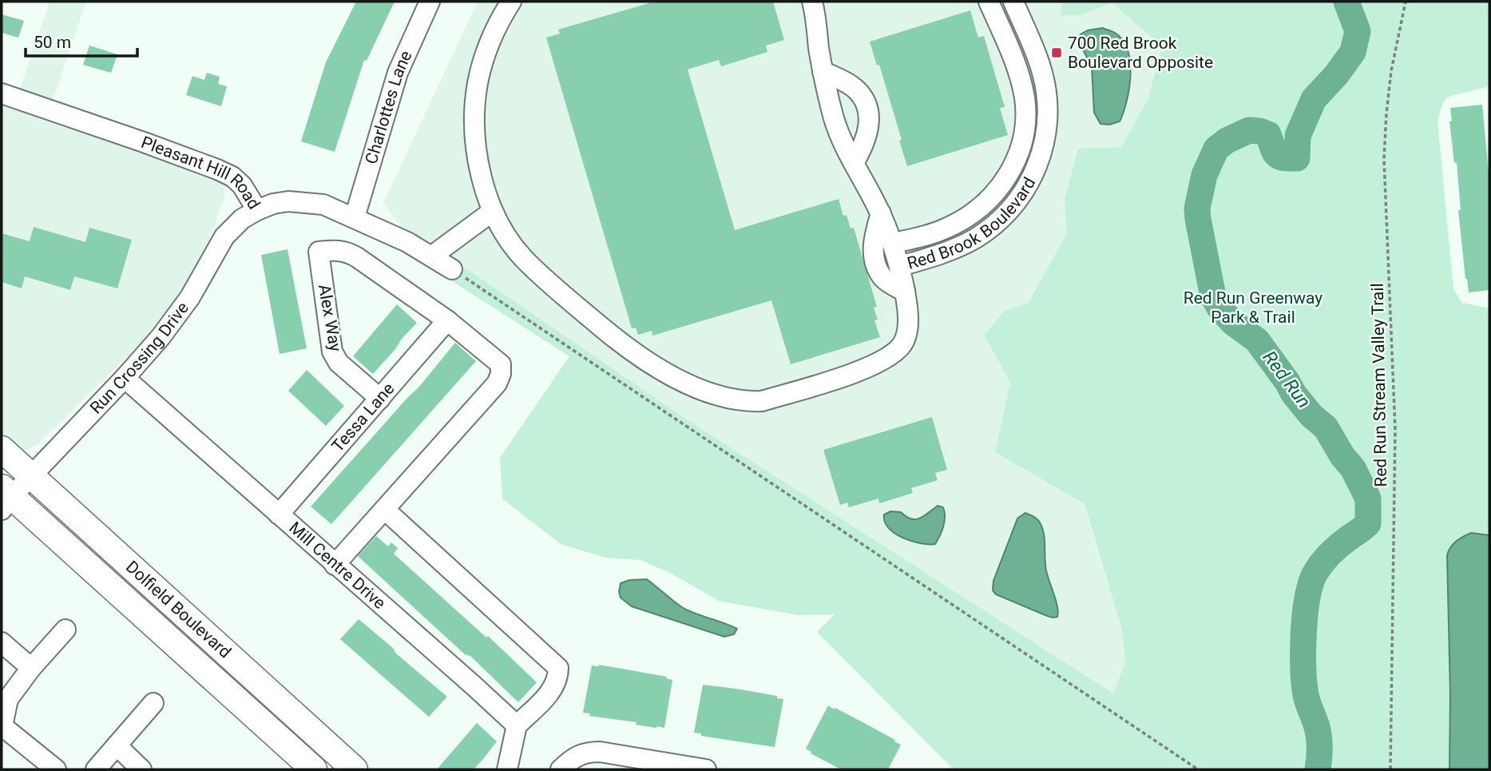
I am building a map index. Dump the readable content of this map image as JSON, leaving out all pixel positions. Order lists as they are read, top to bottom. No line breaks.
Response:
{"streets":{"main road":["Dolfield Boulevard"],"street":["Charlottes Lane","Pleasant Hill Road","Red Brook Boulevard","Alex Way","Run Crossing Drive","Tessa Lane","Mill Centre Drive"],"path":["Red Run Stream Valley Trail"]},"crossings":[["Charlottes Lane","Pleasant Hill Road"],["Pleasant Hill Road","Run Crossing Drive"],["Alex Way","Tessa Lane"],["Run Crossing Drive","Mill Centre Drive"],["Run Crossing Drive","Dolfield Boulevard"],["Tessa Lane","Mill Centre Drive"]],"water":["Red Run"],"parks":["Red Run Greenway Park & Trail"],"places":{"transit":["700 Red Brook Boulevard Opposite"]},"scale_bar":"50 m"}
